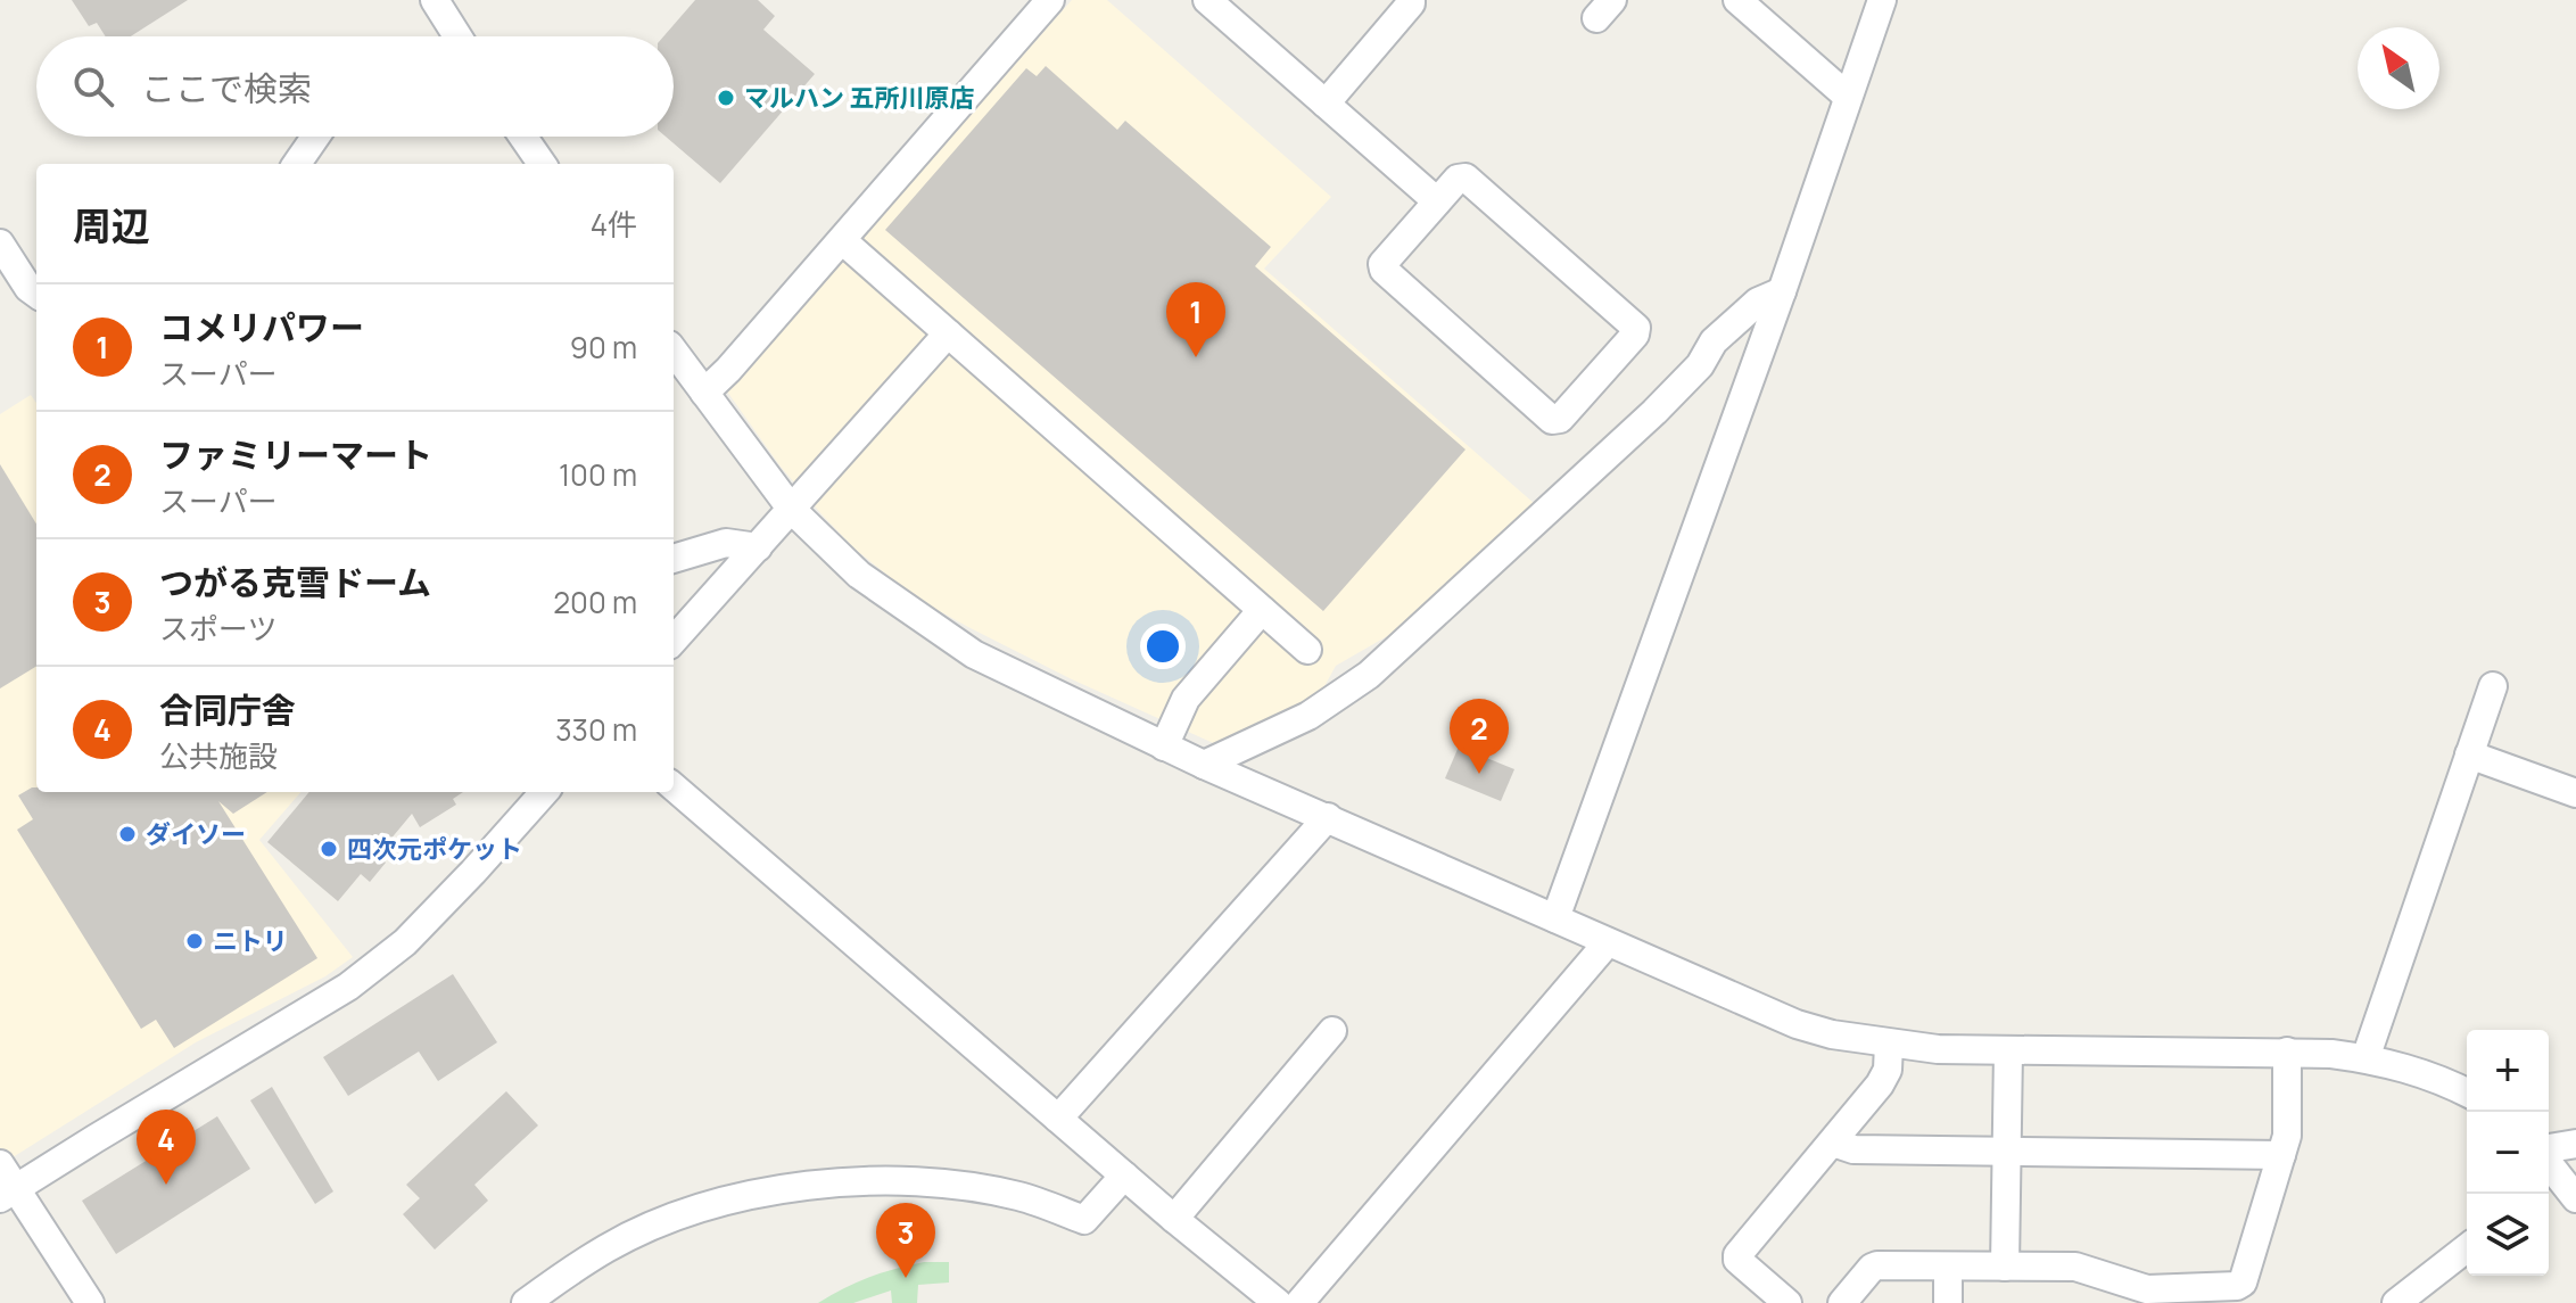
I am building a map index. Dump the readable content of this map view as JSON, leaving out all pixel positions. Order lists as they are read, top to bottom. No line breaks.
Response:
{"places":["マルハン 五所川原店","ダイソー","四次元ポケット","ニトリ"],"north":"top left","page":{"search":"ここで検索","heading":["周辺","4件"],"pins":["1","2","4","3"],"list":[{"mark":"1","name":"コメリパワー","note":"スーパー","value":"90 m"},{"mark":"2","name":"ファミリーマート","note":"スーパー","value":"100 m"},{"mark":"3","name":"つがる克雪ドーム","note":"スポーツ","value":"200 m"},{"mark":"4","name":"合同庁舎","note":"公共施設","value":"330 m"}],"map_buttons":["+","−"]}}
